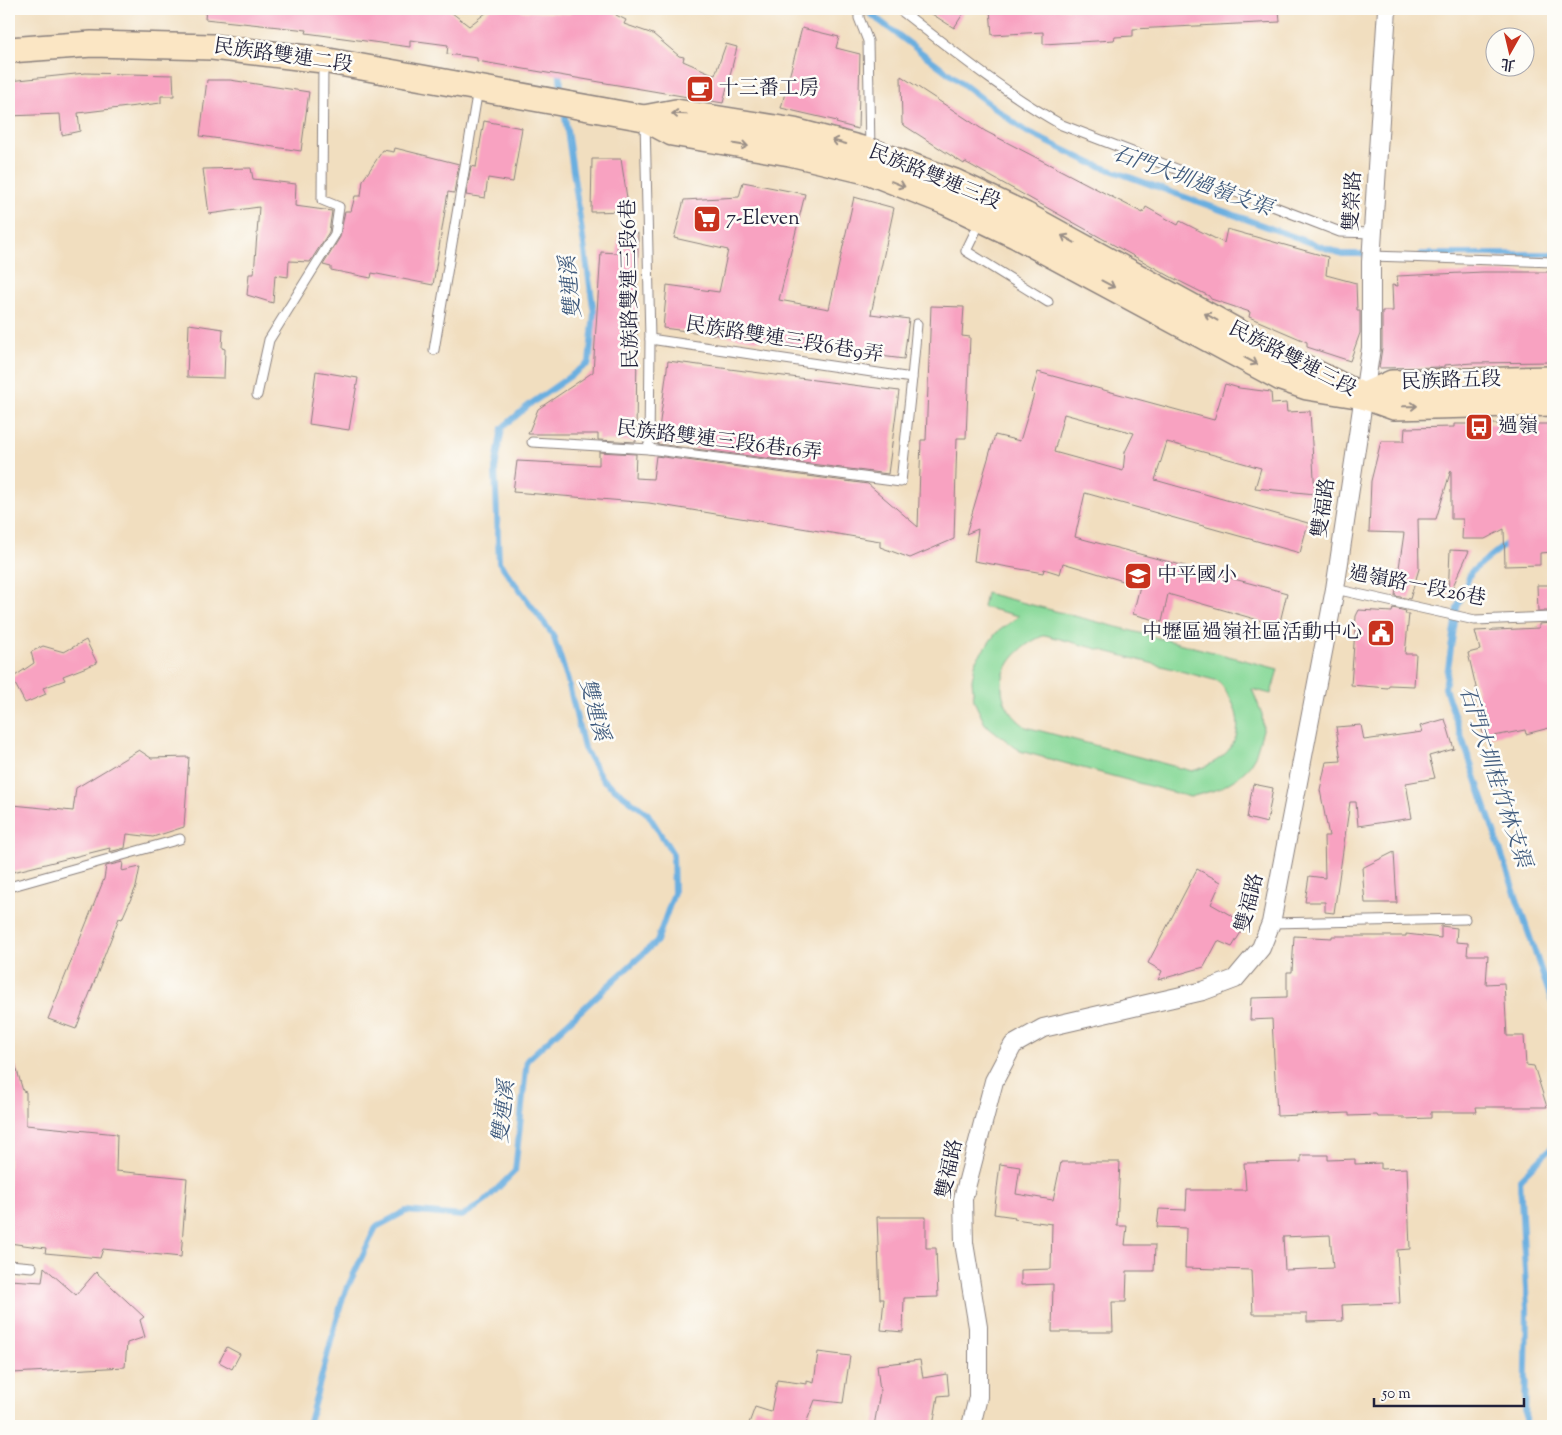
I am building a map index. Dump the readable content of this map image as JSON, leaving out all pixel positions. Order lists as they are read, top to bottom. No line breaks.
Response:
{"streets":{"main road":["民族路雙連二段","民族路雙連三段","民族路五段"],"street":["雙榮路","雙福路"],"lane":["民族路雙連三段6巷","民族路雙連三段6巷9弄","民族路雙連三段6巷16弄","過嶺路一段26巷"]},"crossings":[["民族路雙連二段","民族路雙連三段"],["民族路雙連三段","雙榮路"],["民族路雙連三段","民族路雙連三段6巷"],["民族路雙連三段","民族路五段"],["民族路雙連三段","雙福路"],["雙榮路","民族路五段"],["雙榮路","雙福路"],["民族路雙連三段6巷","民族路雙連三段6巷9弄"],["民族路雙連三段6巷","民族路雙連三段6巷16弄"],["民族路雙連三段6巷9弄","民族路雙連三段6巷16弄"],["民族路五段","雙福路"],["雙福路","過嶺路一段26巷"]],"water":["石門大圳過嶺支渠","雙連溪","石門大圳桂竹林支渠"],"places":{"cafe":["十三番工房"],"supermarket":["7-Eleven"],"bus stop":["過嶺"],"school or university":["中平國小"],"public building":["中壢區過嶺社區活動中心"]},"scale_bar":"50 m","north":"bottom"}
